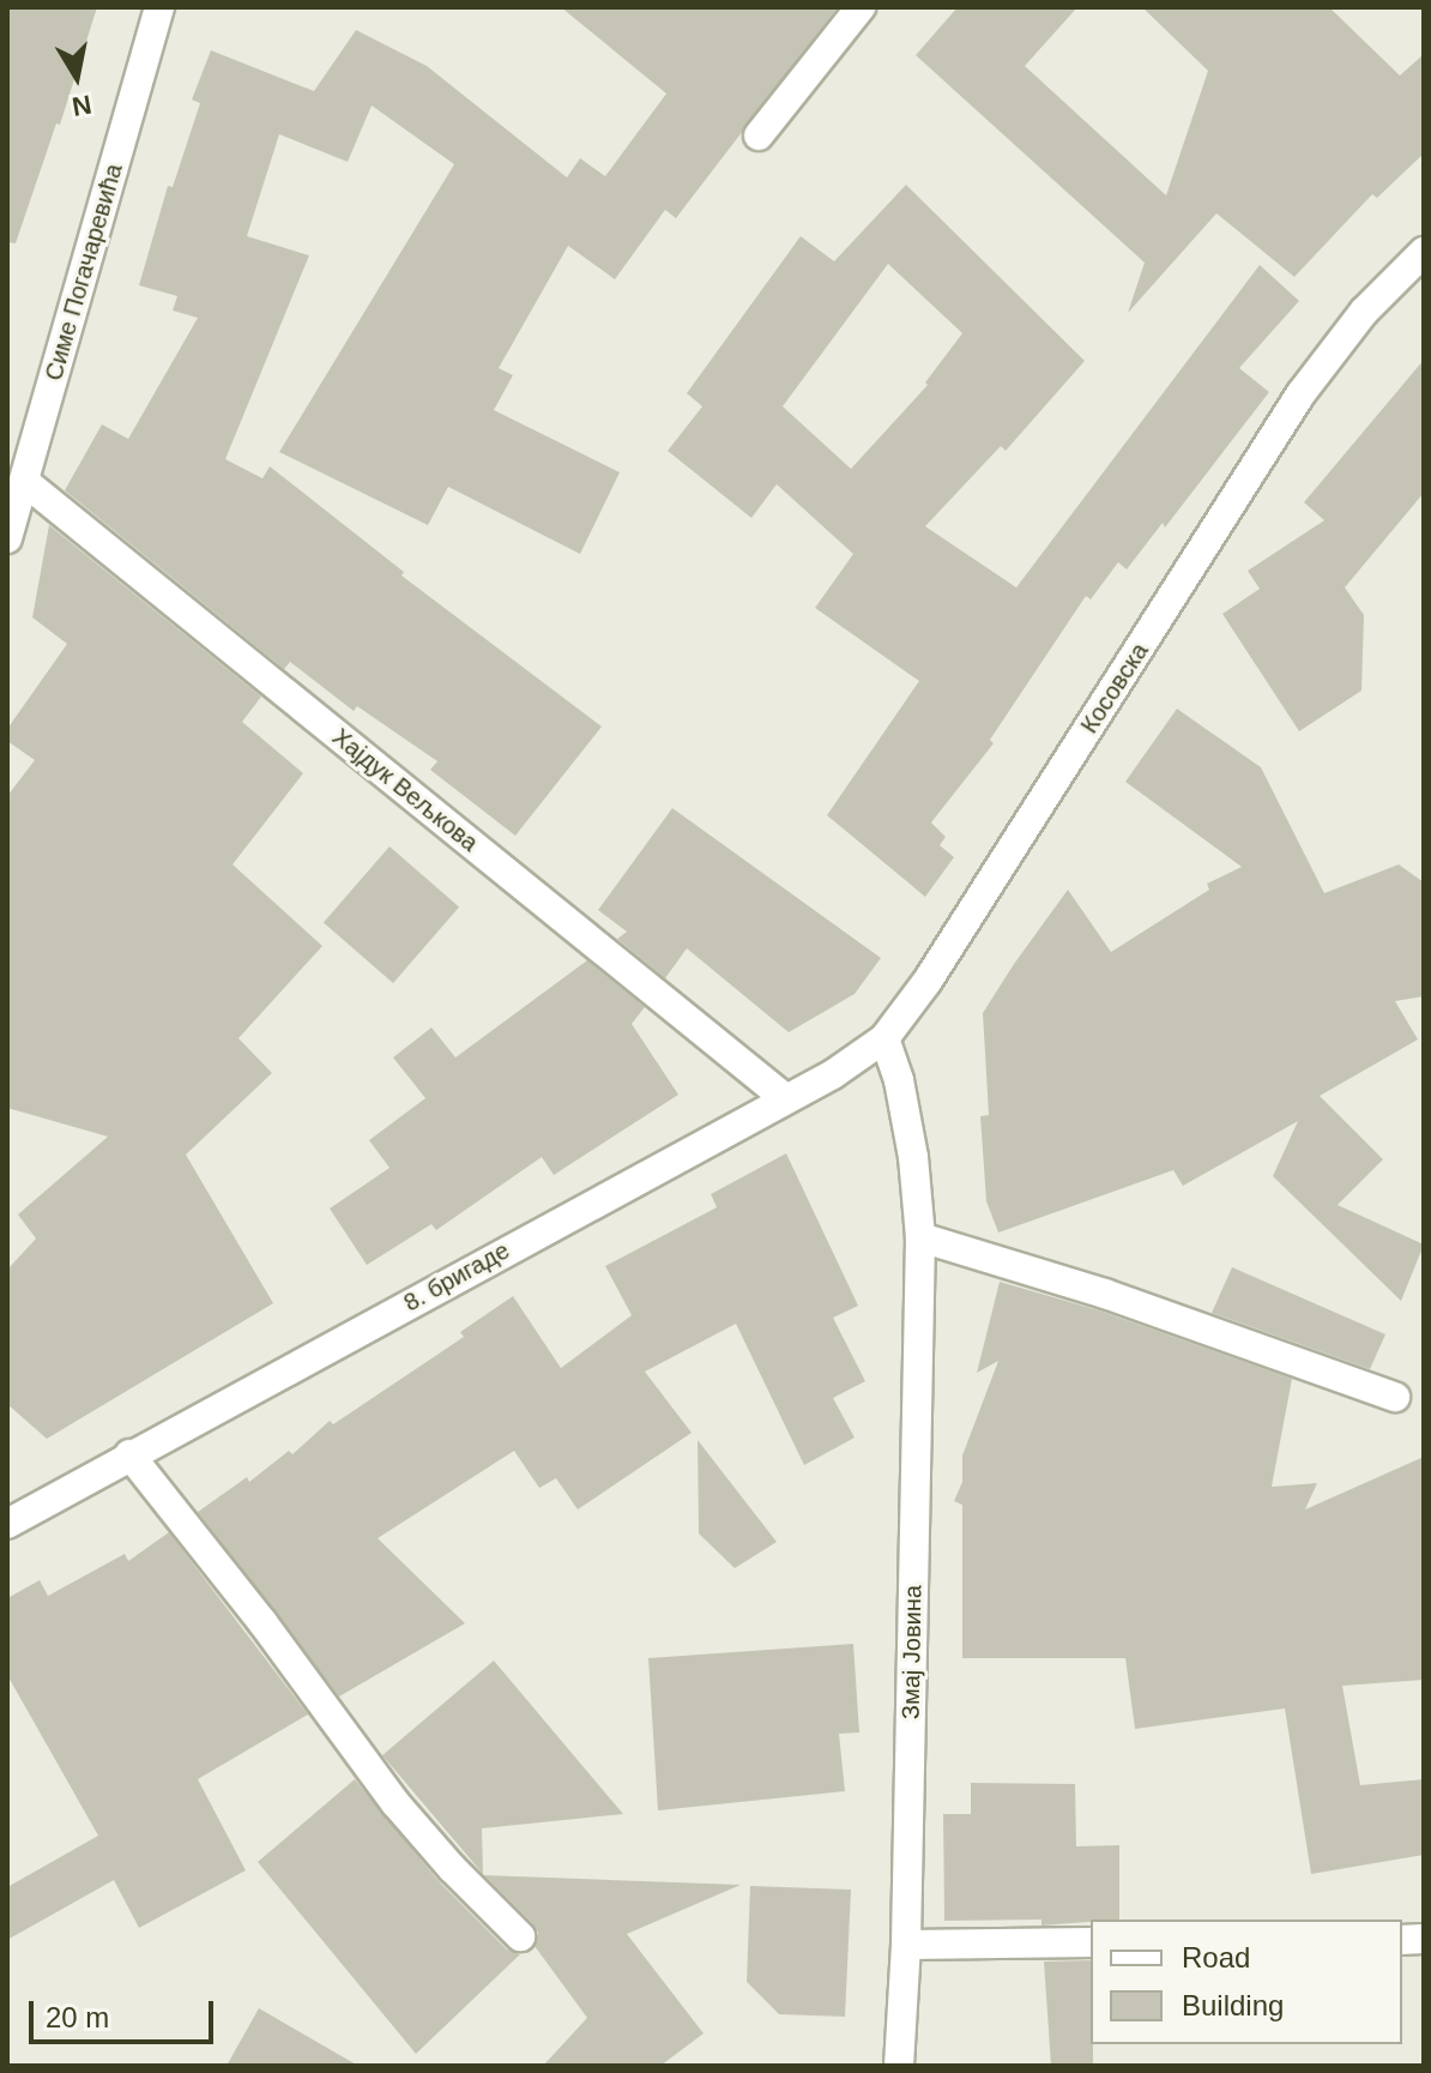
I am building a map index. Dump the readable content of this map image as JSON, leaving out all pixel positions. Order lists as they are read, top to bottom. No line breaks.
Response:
{"streets":{"street":["Симе Погачаревића","Косовска","Хајдук Вељкова","8. бригаде","Змај Јовина"]},"crossings":[["Симе Погачаревића","Хајдук Вељкова"],["Косовска","Хајдук Вељкова"],["Косовска","8. бригаде"],["Косовска","Змај Јовина"],["Хајдук Вељкова","8. бригаде"]],"legend":["Road","Building"],"scale_bar":"20 m","north":"bottom"}
